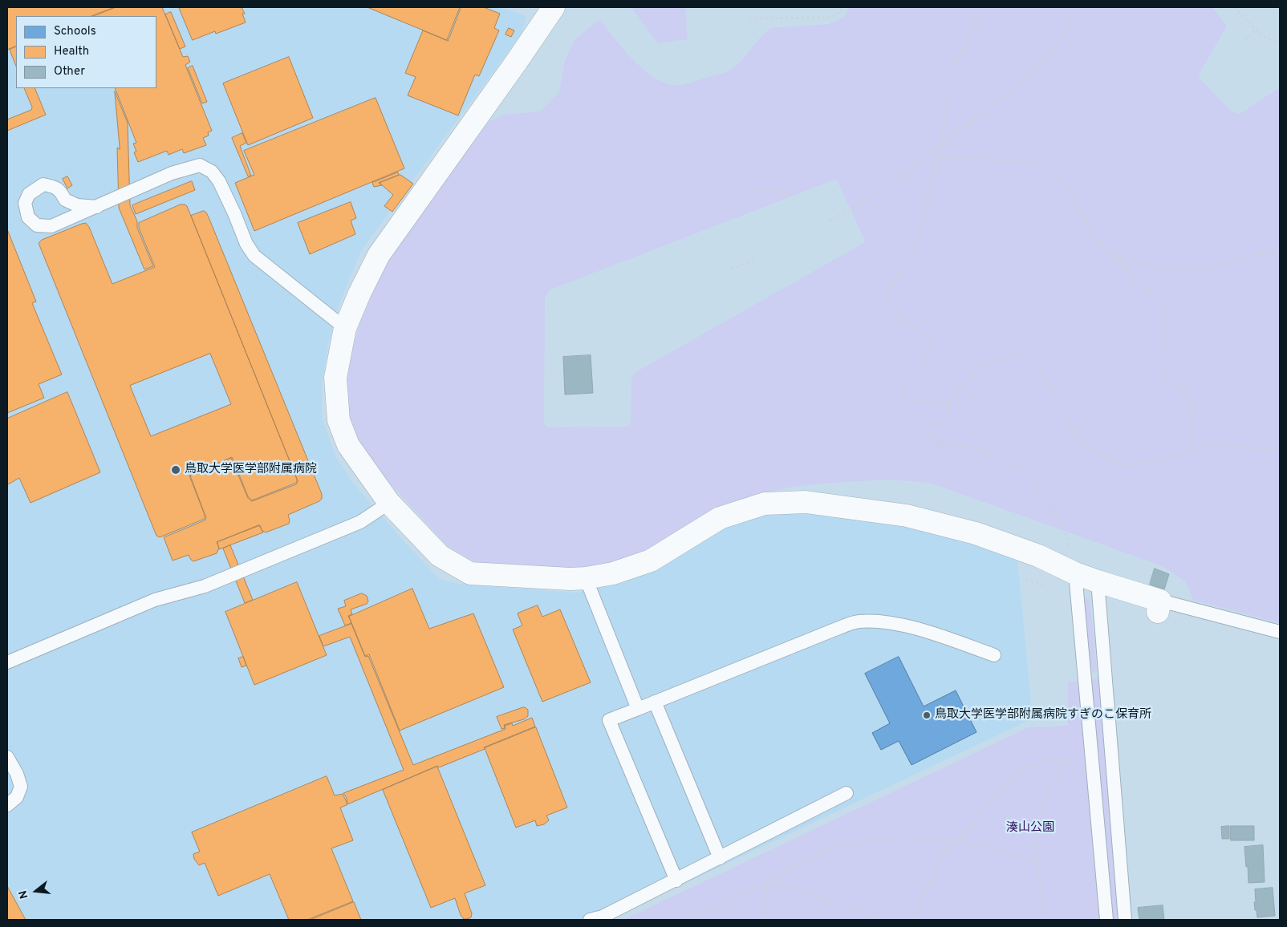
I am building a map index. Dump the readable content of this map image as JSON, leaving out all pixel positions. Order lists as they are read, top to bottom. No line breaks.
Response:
{"parks":["湊山公園"],"places":["鳥取大学医学部附属病院","鳥取大学医学部附属病院すぎのこ保育所"],"legend":["Schools","Health","Other"],"north":"left"}
